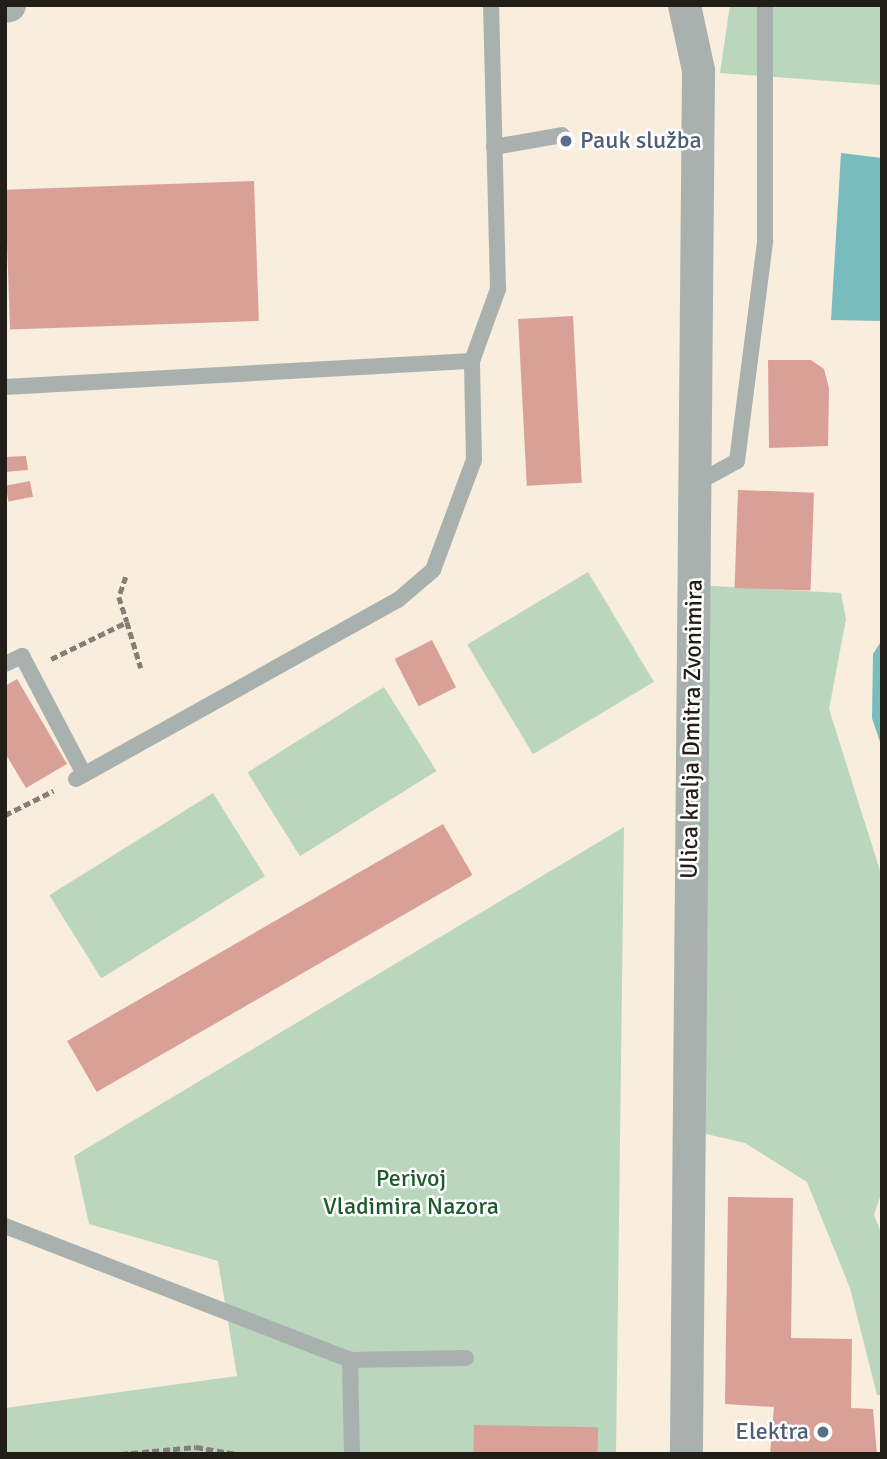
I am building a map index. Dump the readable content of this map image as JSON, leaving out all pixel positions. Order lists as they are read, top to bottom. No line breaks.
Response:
{"streets":{"street":["Ulica kralja Dmitra Zvonimira"]},"parks":["Perivoj Vladimira Nazora"],"places":["Pauk služba","Elektra"]}
